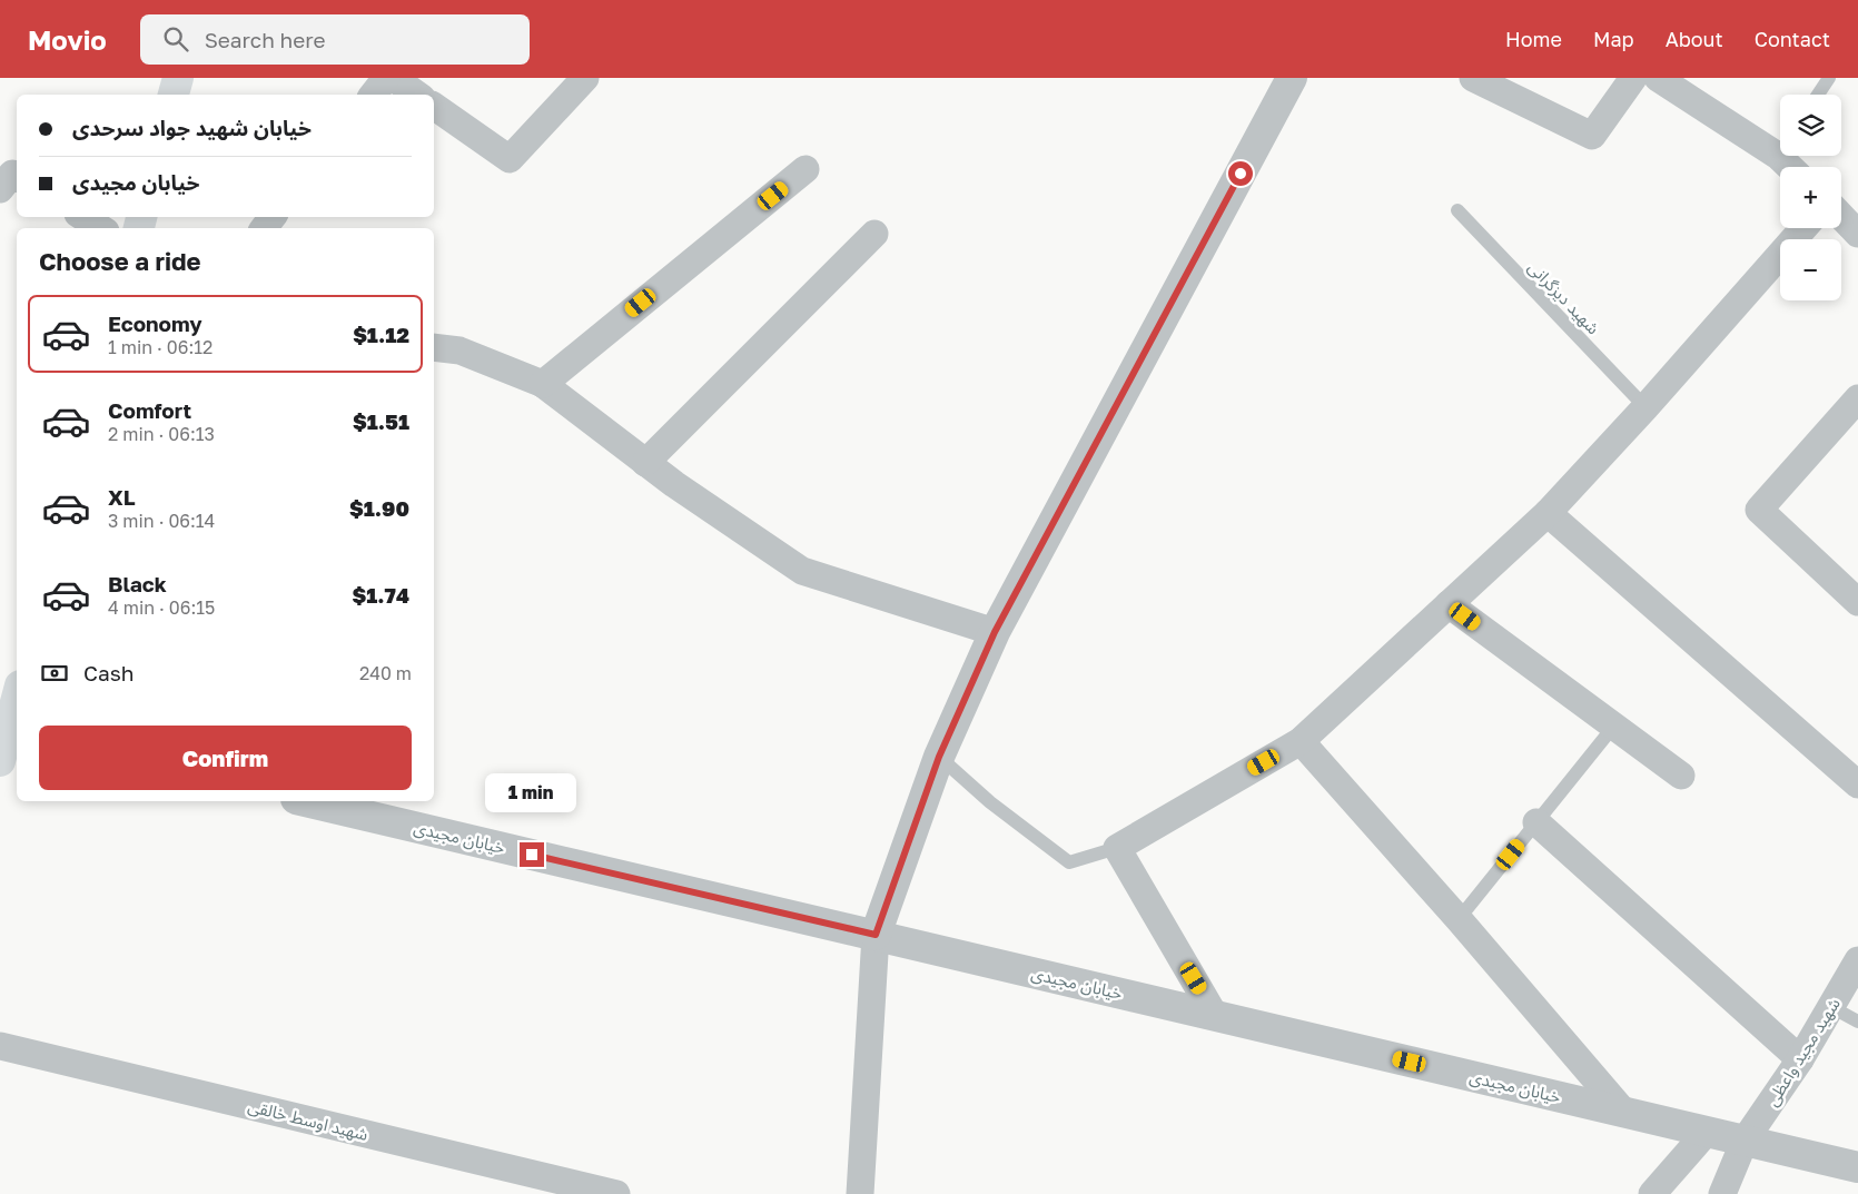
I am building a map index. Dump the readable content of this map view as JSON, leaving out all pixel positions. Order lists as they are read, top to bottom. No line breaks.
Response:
{"streets":{"street":["خیابان مجیدی","شهید مجید واعظی","شهید اوسط خالقی"],"lane":["شهید دیزگرانی"]},"crossings":[["خیابان مجیدی","شهید مجید واعظی"]],"page":{"header":"Movio","search":"Search here","nav":["Home","Map","About","Contact"],"map_buttons":["+","−"],"banner":["خیابان شهید جواد سرحدی","خیابان مجیدی"],"heading":"Choose a ride","list":[{"name":"Economy","note":"1 min · 06:12","value":"$1.12"},{"name":"Comfort","note":"2 min · 06:13","value":"$1.51"},{"name":"XL","note":"3 min · 06:14","value":"$1.90"},{"name":"Black","note":"4 min · 06:15","value":"$1.74"}],"pay":["Cash","240 m"],"buttons":"Confirm","bubble":"1 min"}}
